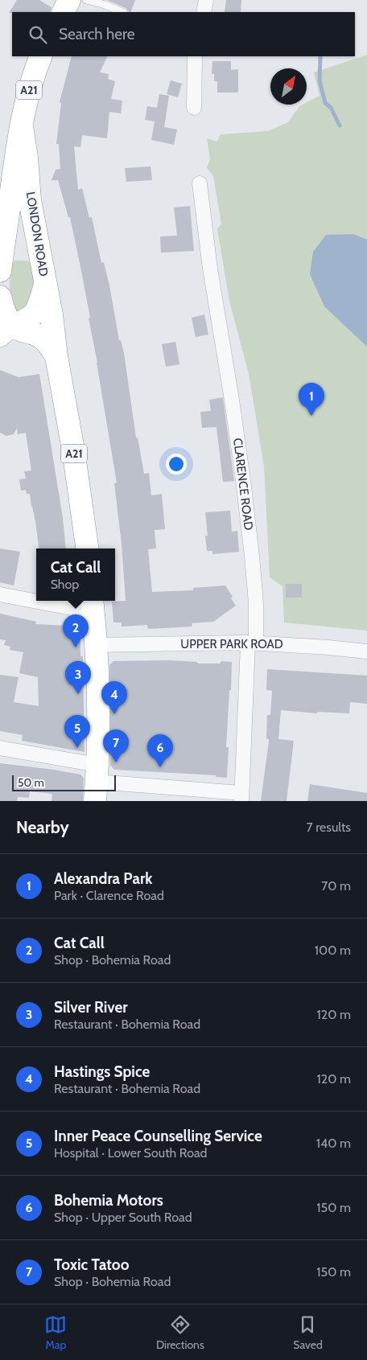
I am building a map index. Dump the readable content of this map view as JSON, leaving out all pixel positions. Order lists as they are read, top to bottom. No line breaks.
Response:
{"streets":{"highway":["A21","LONDON ROAD"],"street":["CLARENCE ROAD","UPPER PARK ROAD"]},"crossings":[["A21","LONDON ROAD"],["CLARENCE ROAD","UPPER PARK ROAD"]],"scale_bar":"50 m","north":"top right","page":{"search":"Search here","pins":["1","2","3","4","5","7","6"],"popup":["Cat Call","Shop"],"scale":"50 m","heading":["Nearby","7 results"],"list":[{"mark":"1","name":"Alexandra Park","note":"Park · Clarence Road","value":"70 m"},{"mark":"2","name":"Cat Call","note":"Shop · Bohemia Road","value":"100 m"},{"mark":"3","name":"Silver River","note":"Restaurant · Bohemia Road","value":"120 m"},{"mark":"4","name":"Hastings Spice","note":"Restaurant · Bohemia Road","value":"120 m"},{"mark":"5","name":"Inner Peace Counselling Service","note":"Hospital · Lower South Road","value":"140 m"},{"mark":"6","name":"Bohemia Motors","note":"Shop · Upper South Road","value":"150 m"},{"mark":"7","name":"Toxic Tatoo","note":"Shop · Bohemia Road","value":"150 m"}],"nav":["Map","Directions","Saved"]}}
